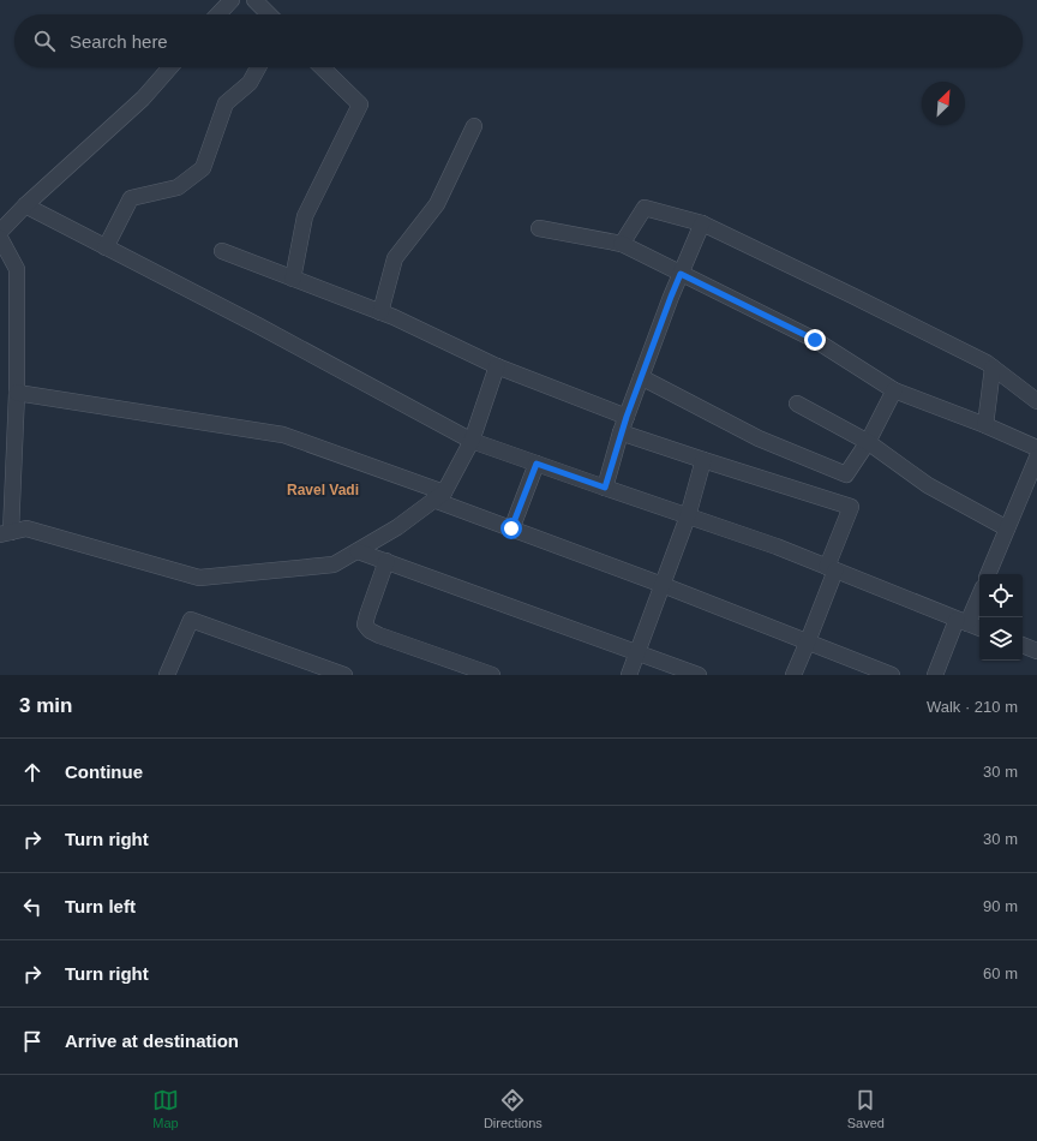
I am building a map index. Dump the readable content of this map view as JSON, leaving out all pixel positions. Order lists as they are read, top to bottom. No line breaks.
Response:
{"districts":["Ravel Vadi"],"north":"top right","page":{"search":"Search here","heading":["3 min","Walk · 210 m"],"list":[["Continue","30 m"],["Turn right","30 m"],["Turn left","90 m"],["Turn right","60 m"],"Arrive at destination"],"nav":["Map","Directions","Saved"]}}
